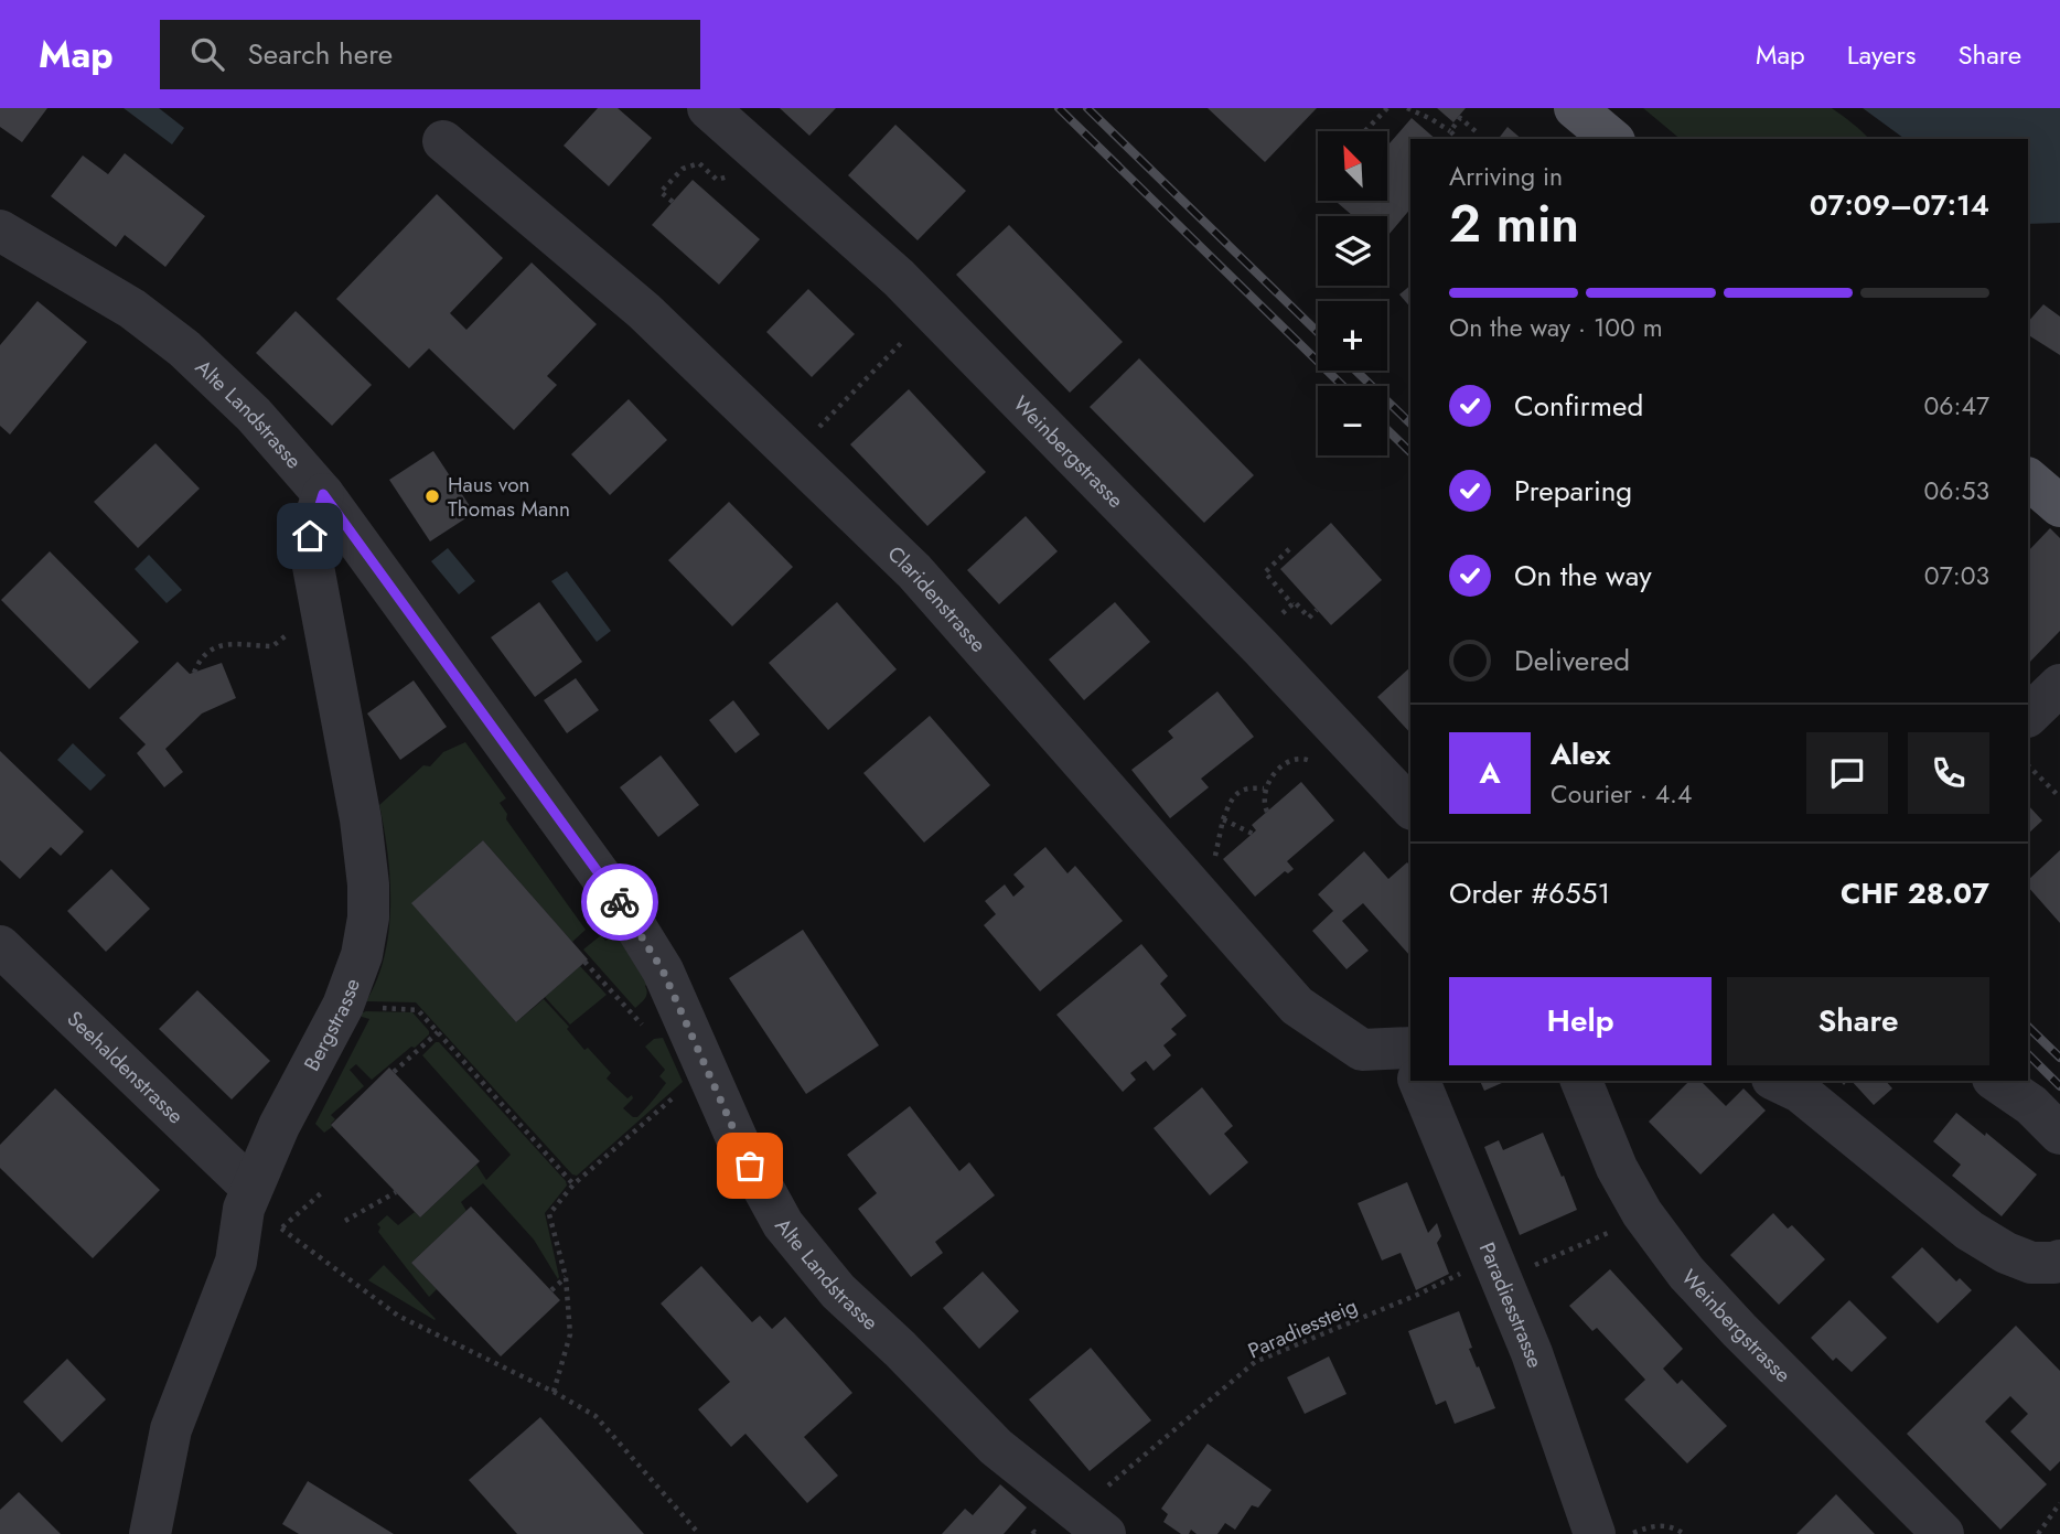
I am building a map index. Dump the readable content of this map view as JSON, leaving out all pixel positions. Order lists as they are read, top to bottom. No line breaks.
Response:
{"streets":{"street":["Alte Landstrasse","Weinbergstrasse","Claridenstrasse","Bergstrasse","Seehaldenstrasse","Paradiesstrasse"],"path":["Paradiessteig"]},"crossings":[["Alte Landstrasse","Bergstrasse"],["Bergstrasse","Seehaldenstrasse"]],"places":["Haus von Thomas Mann"],"north":"top left","page":{"header":"Map","search":"Search here","nav":["Map","Layers","Share"],"map_buttons":["+","−"],"heading":["2 min","Arriving in","07:09–07:14"],"panel":["Alex","Courier · 4.4","Order #6551","CHF 28.07"],"bar":"On the way · 100 m","list":[["Confirmed","06:47"],["Preparing","06:53"],["On the way","07:03"],"Delivered"],"round":"A","buttons":["Help","Share"]}}
